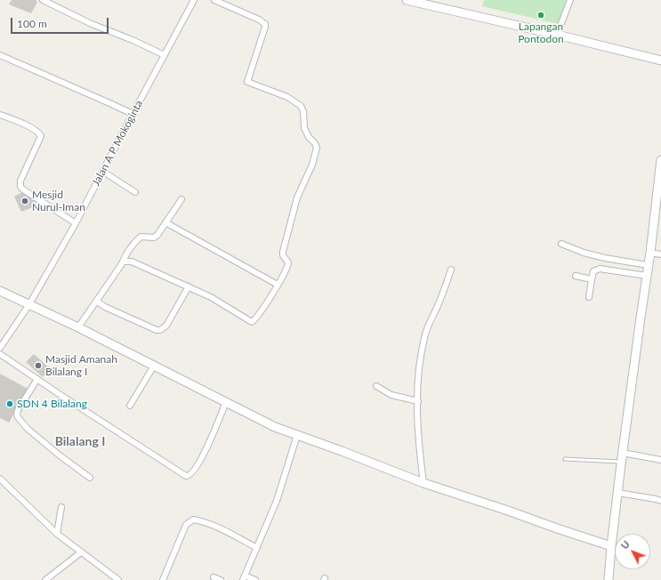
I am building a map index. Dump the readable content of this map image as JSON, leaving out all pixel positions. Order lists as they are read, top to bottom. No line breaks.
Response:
{"streets":{"street":["Jalan A P Mokoginta"]},"districts":["Bilalang I"],"places":["Lapangan Pontodon","Mesjid Nurul-Iman","Masjid Amanah Bilalang I","SDN 4 Bilalang"],"scale_bar":"100 m","north":"top left"}
